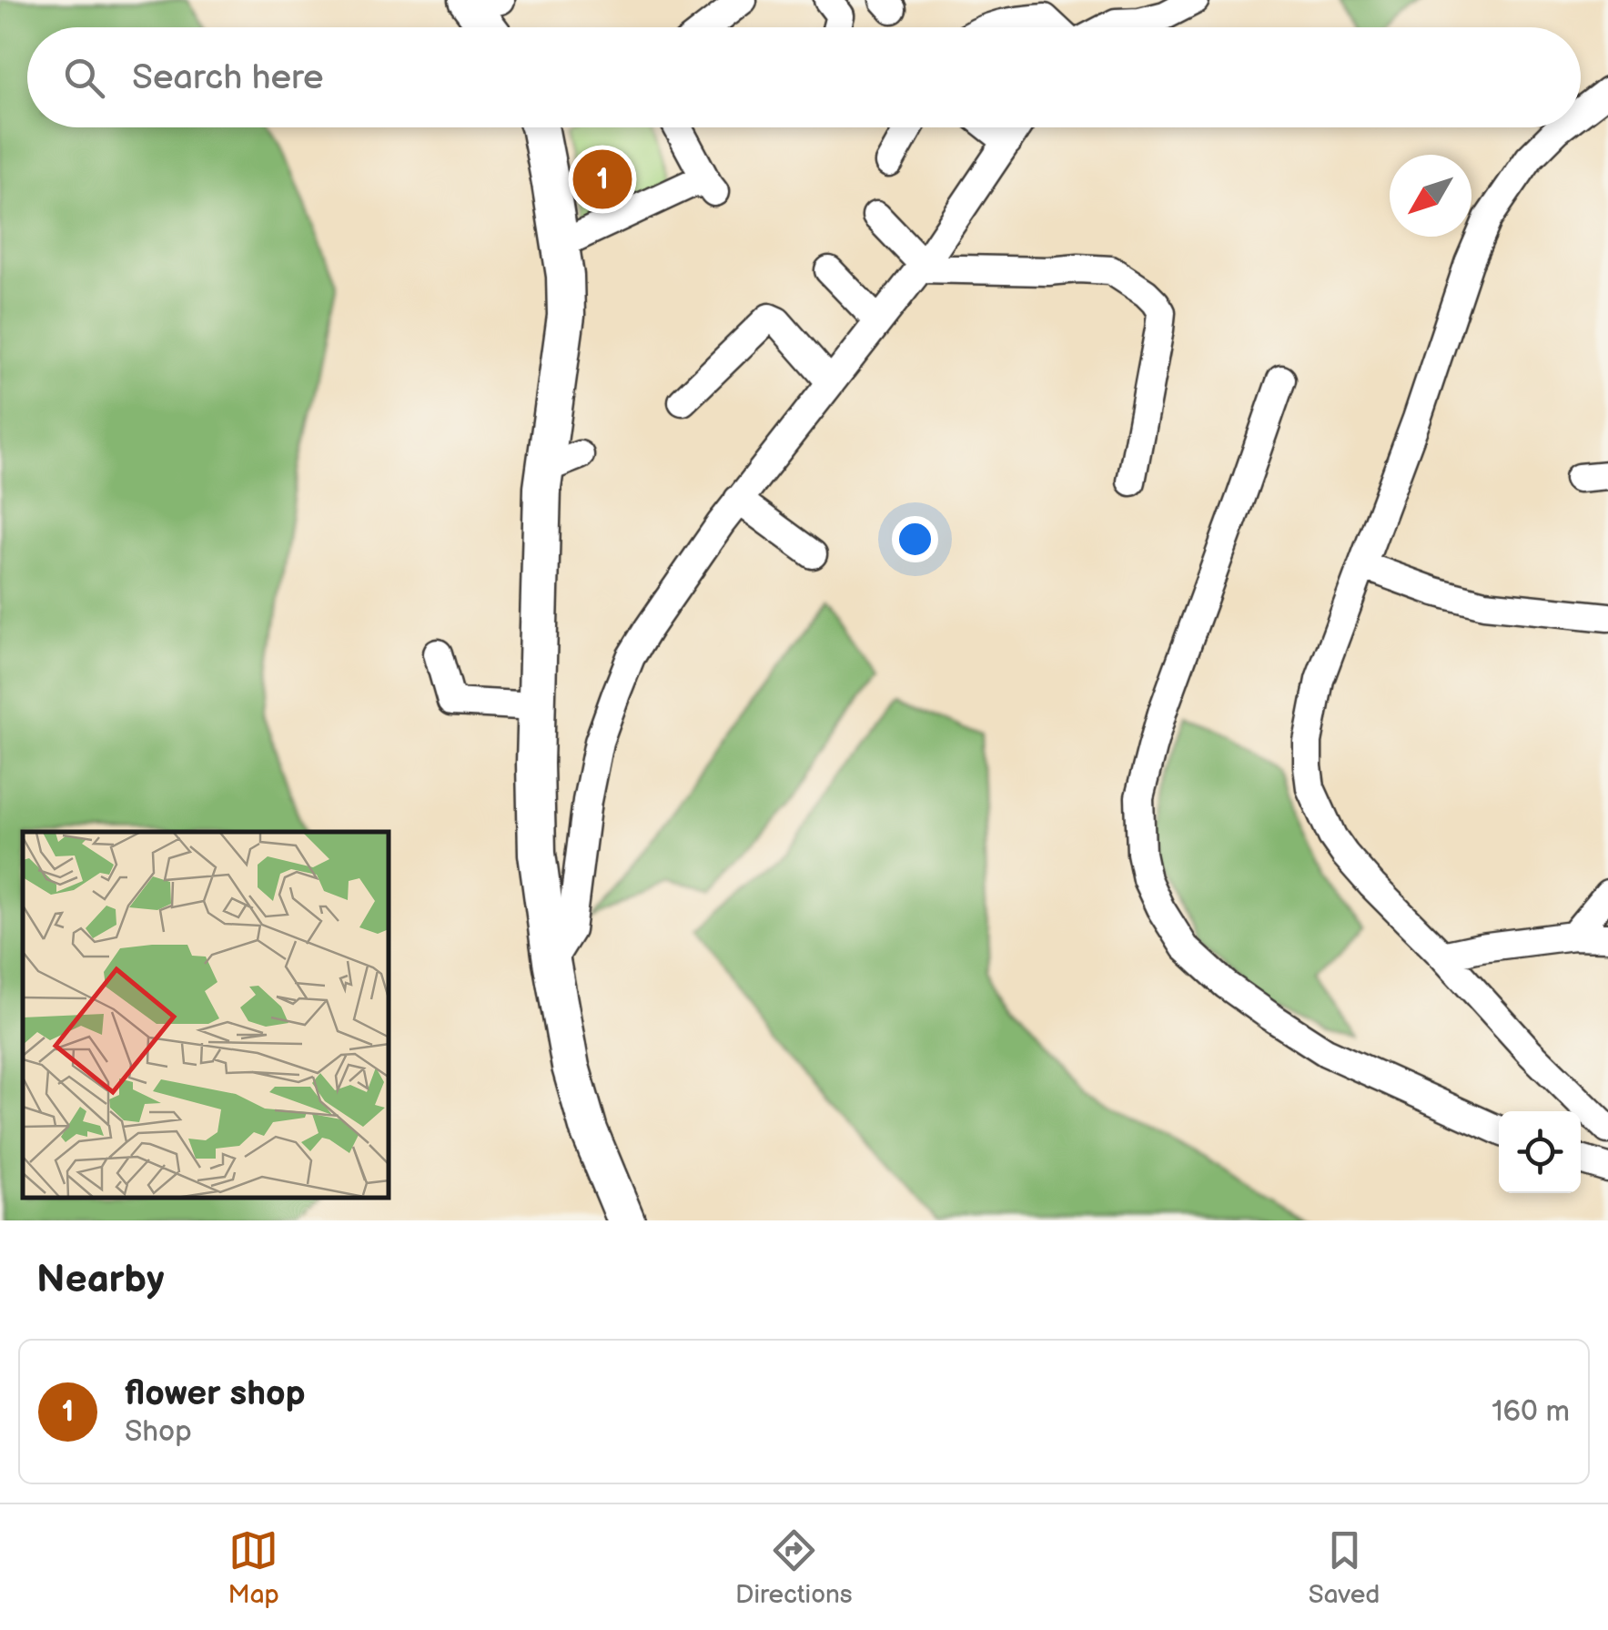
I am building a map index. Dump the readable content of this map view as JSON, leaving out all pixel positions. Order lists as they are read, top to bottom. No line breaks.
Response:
{"north":"bottom left","page":{"search":"Search here","pins":"1","heading":"Nearby","list":[{"mark":"1","name":"flower shop","note":"Shop","value":"160 m"}],"nav":["Map","Directions","Saved"]}}
